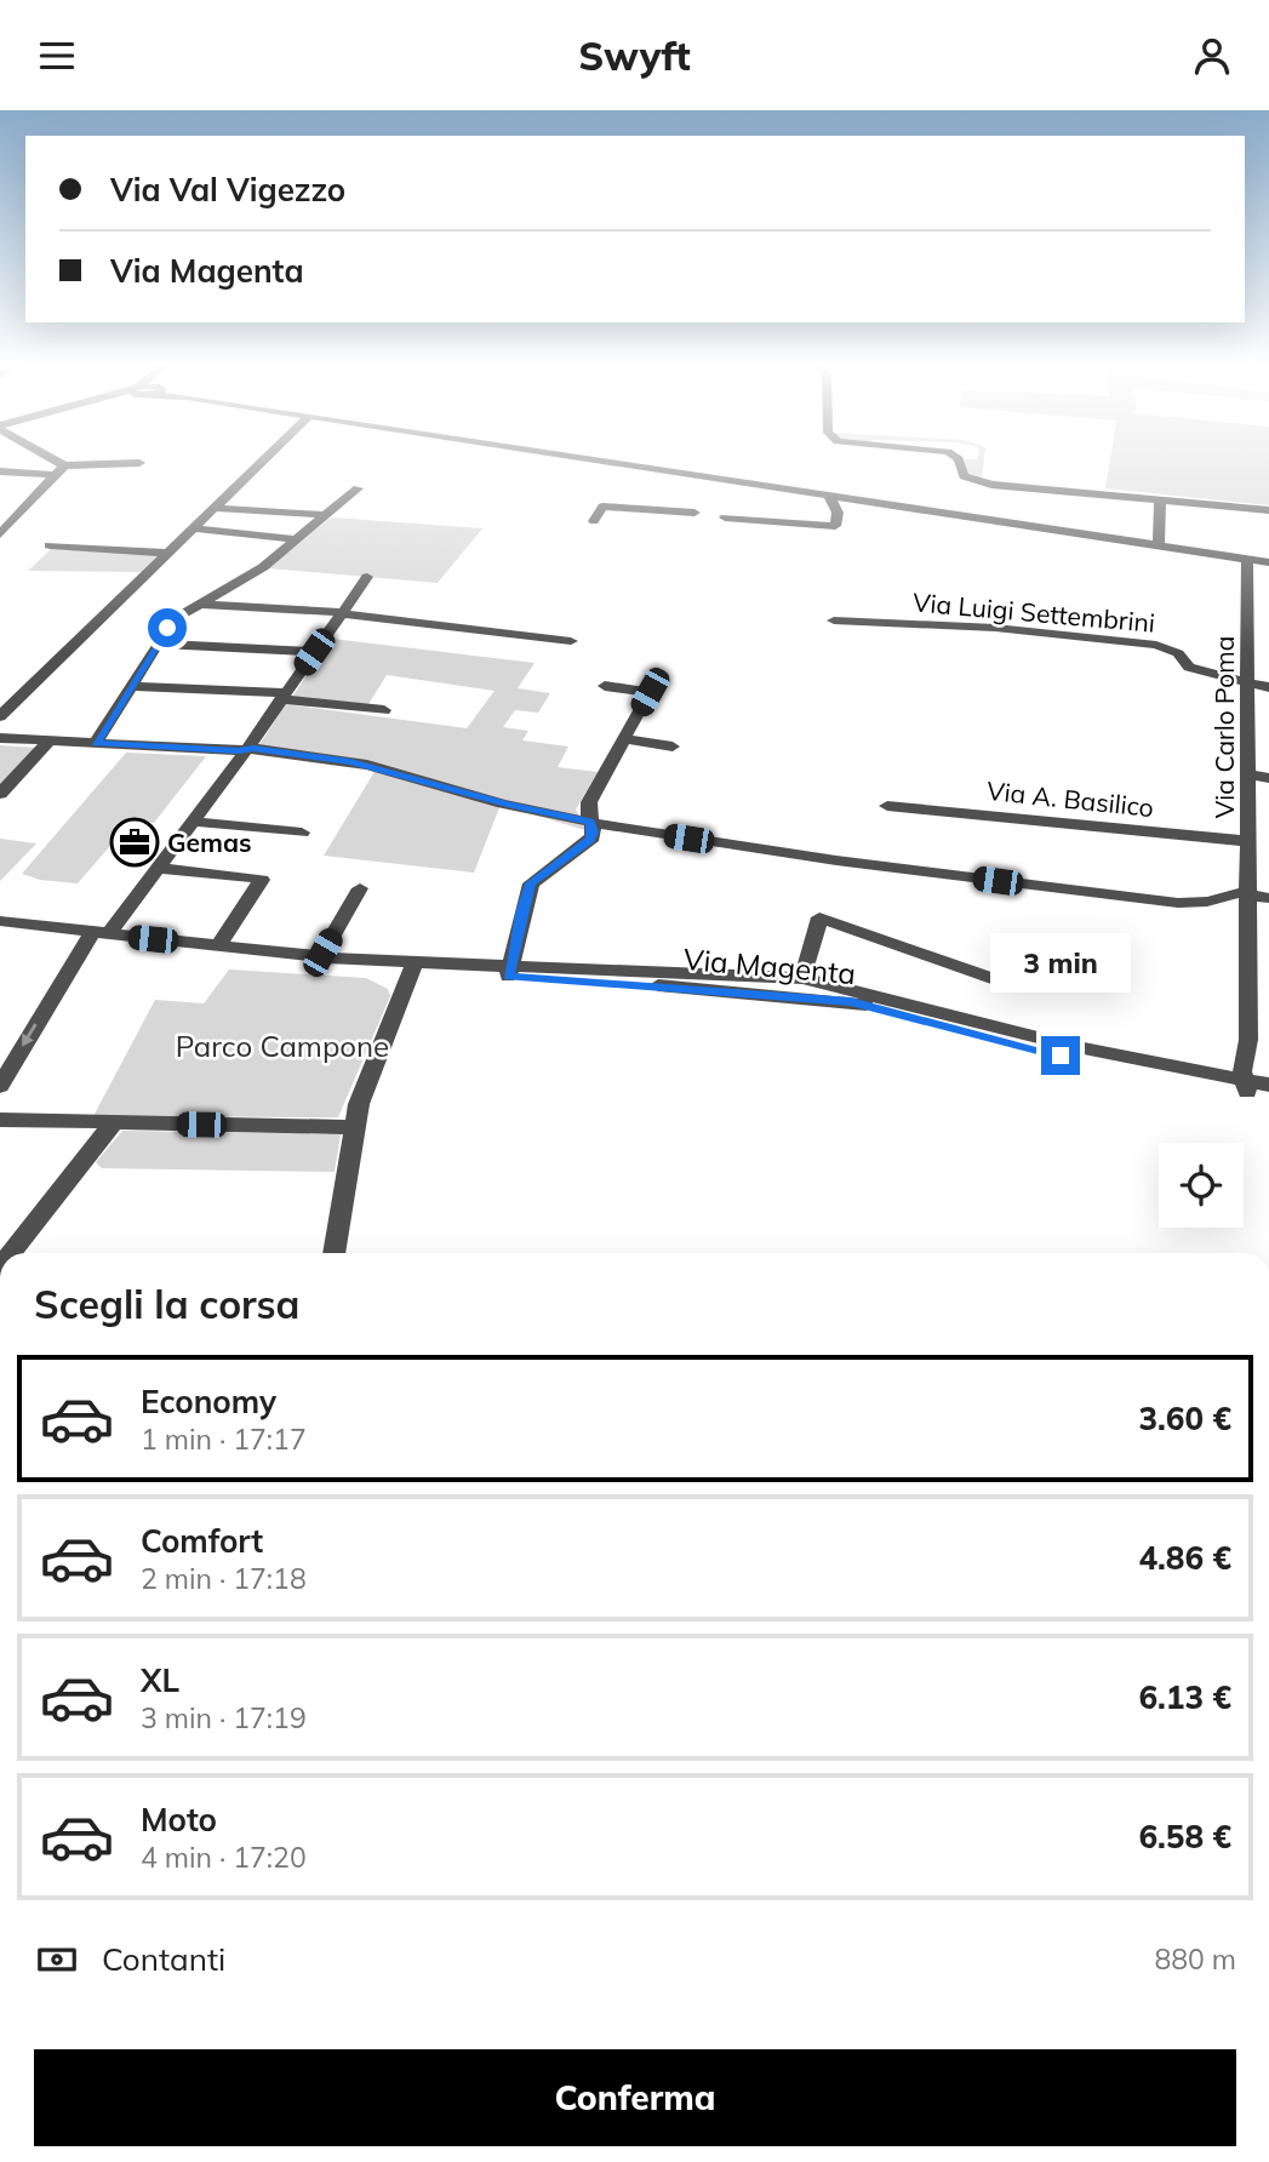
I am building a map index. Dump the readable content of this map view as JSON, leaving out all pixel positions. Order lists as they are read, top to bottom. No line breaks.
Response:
{"streets":{"street":["Via Luigi Settembrini","Via Carlo Poma","Via A. Basilico","Via Magenta"]},"crossings":[["Via Luigi Settembrini","Via Carlo Poma"],["Via Carlo Poma","Via A. Basilico"],["Via Carlo Poma","Via Magenta"]],"parks":["Parco Campone"],"places":{"office":["Gemas"]},"page":{"header":"Swyft","banner":["Via Val Vigezzo","Via Magenta"],"bubble":"3 min","heading":"Scegli la corsa","list":[{"name":"Economy","note":"1 min · 17:17","value":"3.60 €"},{"name":"Comfort","note":"2 min · 17:18","value":"4.86 €"},{"name":"XL","note":"3 min · 17:19","value":"6.13 €"},{"name":"Moto","note":"4 min · 17:20","value":"6.58 €"}],"pay":["Contanti","880 m"],"buttons":"Conferma"}}
